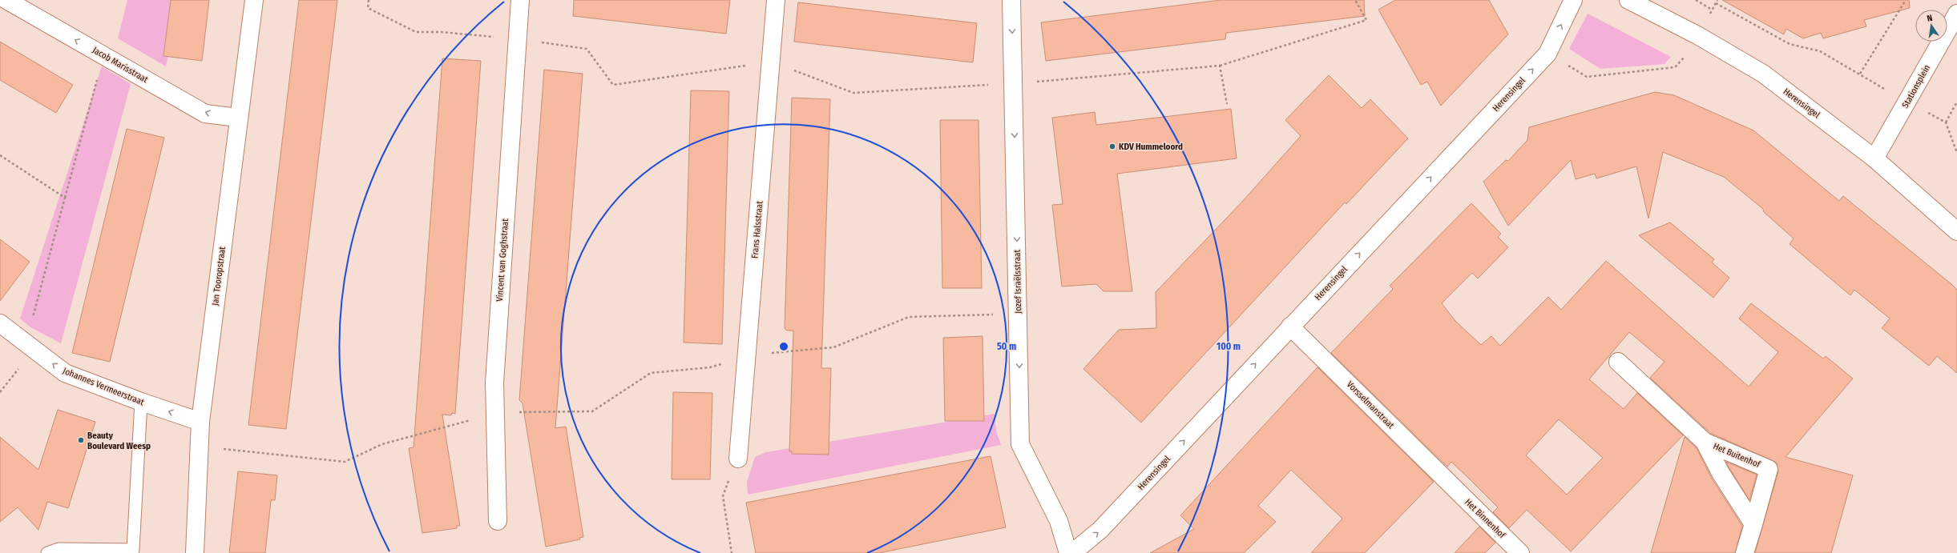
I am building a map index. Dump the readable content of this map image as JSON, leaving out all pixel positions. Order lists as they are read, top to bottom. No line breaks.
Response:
{"streets":{"street":["Jacob Marisstraat","Stationsplein","Herensingel","Frans Halsstraat","Vincent van Goghstraat","Jan Tooropstraat","Jozef Israëlsstraat","Johannes Vermeerstraat","Vorsselmanstraat","Het Buitenhof","Het Binnenhof"]},"crossings":[["Jacob Marisstraat","Jan Tooropstraat"],["Stationsplein","Herensingel"],["Herensingel","Vorsselmanstraat"],["Jan Tooropstraat","Johannes Vermeerstraat"],["Vorsselmanstraat","Het Binnenhof"]],"one_way":["Jacob Marisstraat","Herensingel","Jozef Israëlsstraat","Johannes Vermeerstraat"],"places":["KDV Hummeloord","Beauty Boulevard Weesp"],"north":"top","rings":["50 m","100 m"]}
